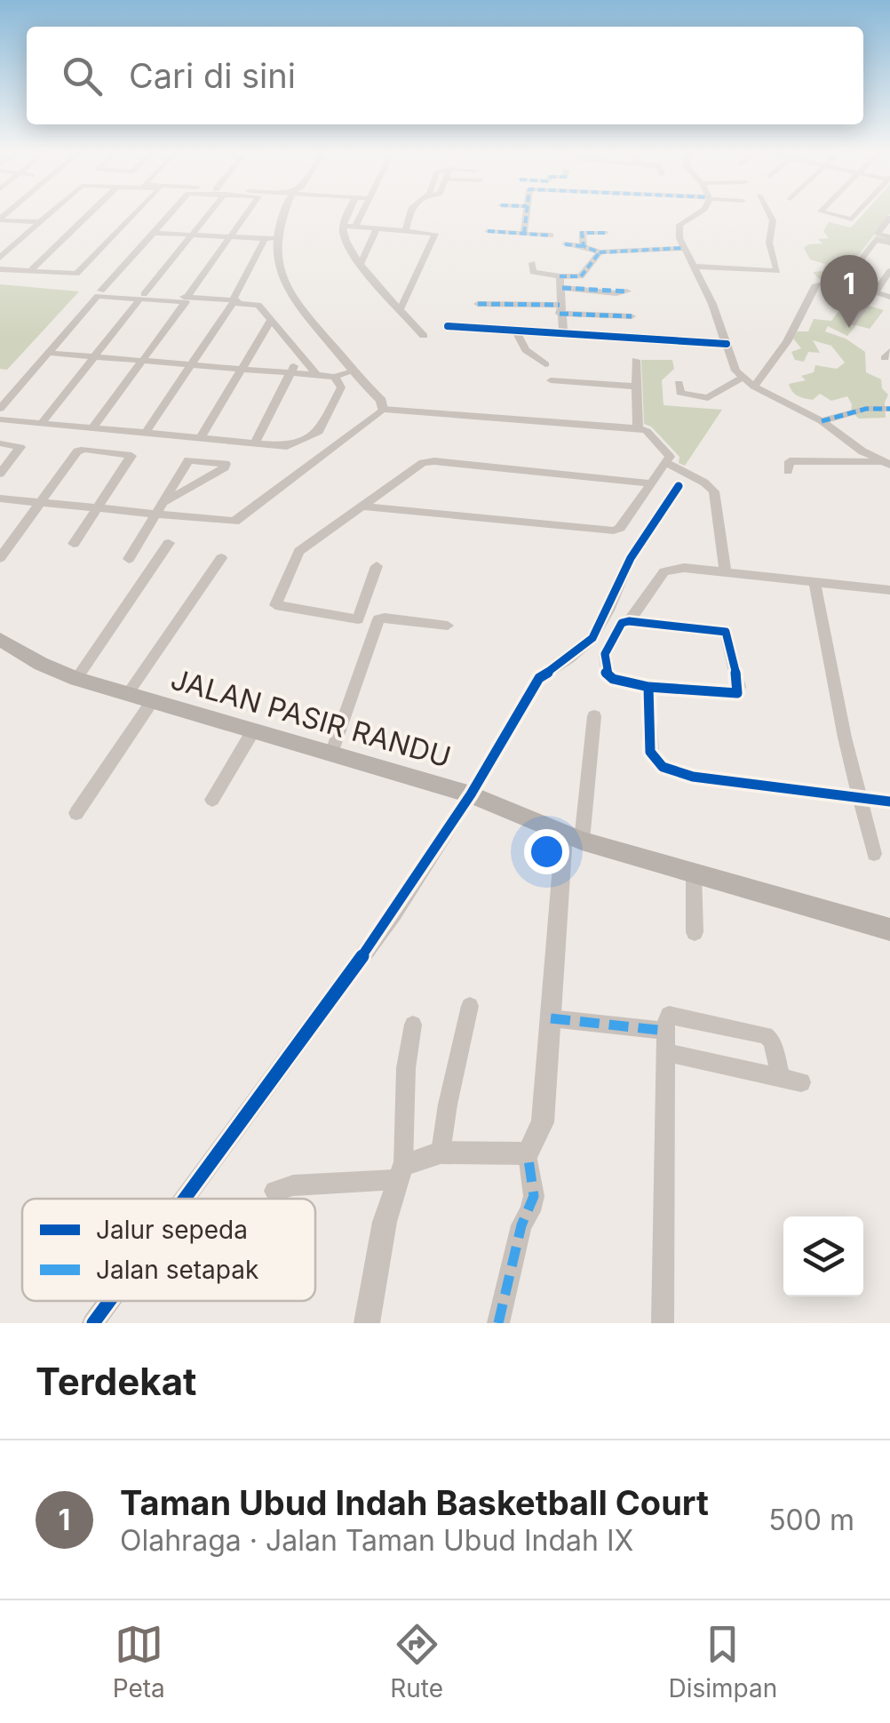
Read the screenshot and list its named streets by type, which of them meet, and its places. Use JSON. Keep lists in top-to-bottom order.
{
  "streets": {
    "main road": ["JALAN PASIR RANDU"]
  },
  "legend": ["Jalur sepeda", "Jalan setapak"],
  "page": {
    "search": "Cari di sini",
    "pins": "1",
    "heading": "Terdekat",
    "list": [
      {
        "mark": "1",
        "name": "Taman Ubud Indah Basketball Court",
        "note": "Olahraga · Jalan Taman Ubud Indah IX",
        "value": "500 m"
      }
    ],
    "nav": ["Peta", "Rute", "Disimpan"]
  }
}
